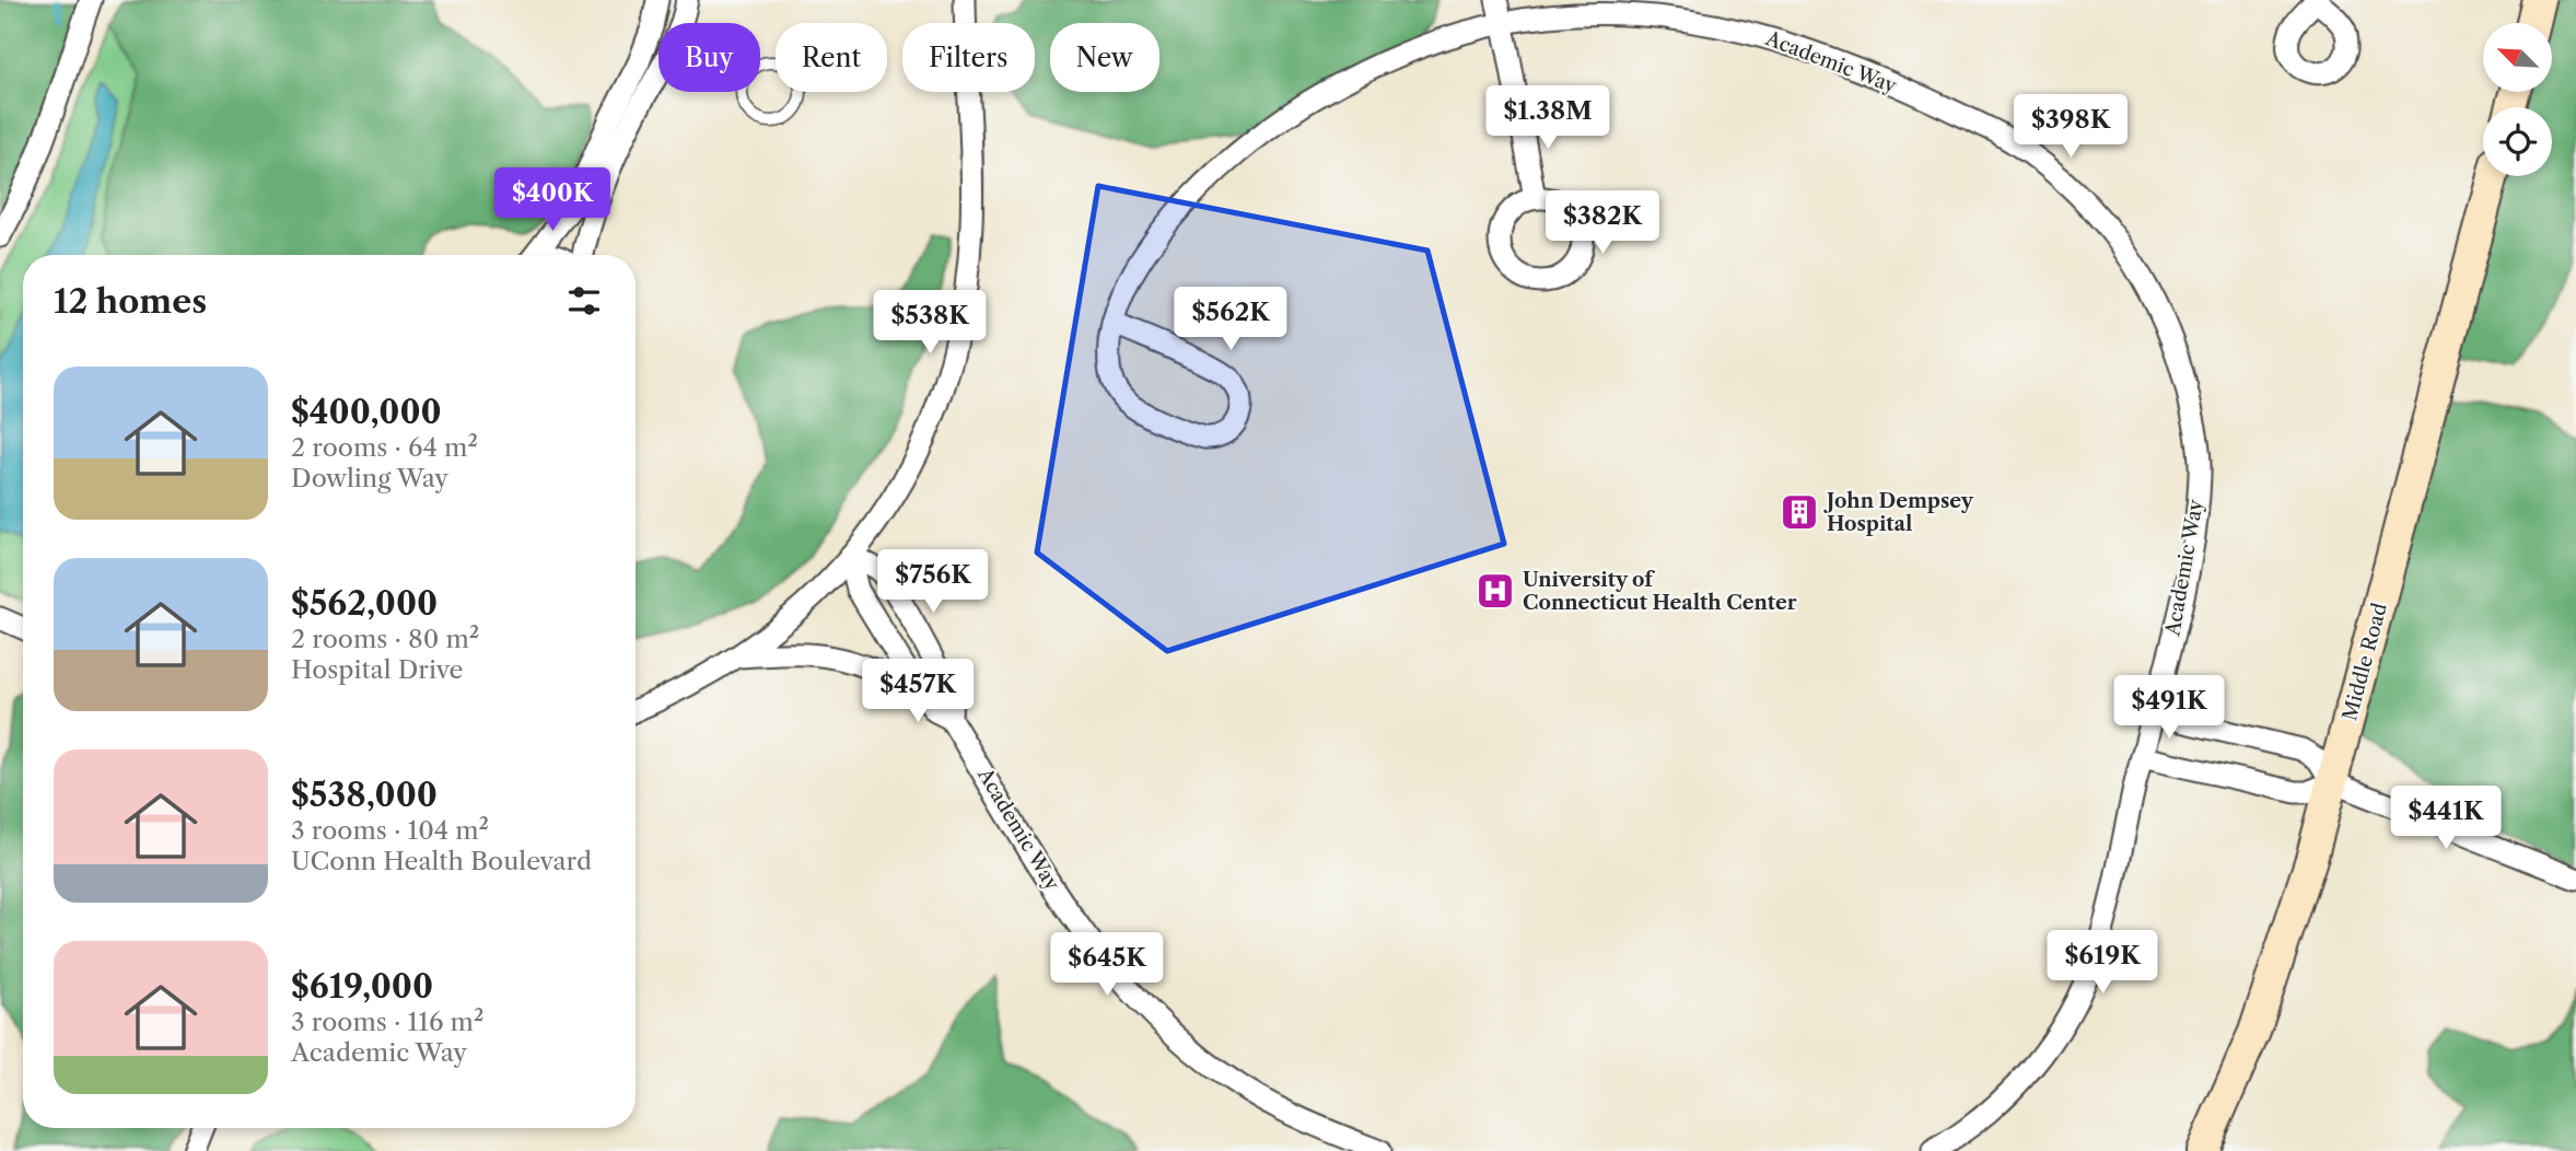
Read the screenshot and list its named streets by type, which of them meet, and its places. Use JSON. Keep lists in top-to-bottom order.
{
  "streets": {
    "street": ["Academic Way", "Middle Road"]
  },
  "places": {
    "building": ["John Dempsey Hospital"],
    "hospital": ["University of Connecticut Health Center"]
  },
  "north": "top left",
  "page": {
    "chip": [
      "Buy",
      "Rent",
      "Filters",
      "New"
    ],
    "price": [
      "$1.38M",
      "$398K",
      "$400K",
      "$382K",
      "$562K",
      "$538K",
      "$756K",
      "$457K",
      "$491K",
      "$441K",
      "$619K",
      "$645K"
    ],
    "heading": "12 homes",
    "list": [
      {
        "name": "$400,000",
        "note": "2 rooms · 64 m² · Dowling Way"
      },
      {
        "name": "$562,000",
        "note": "2 rooms · 80 m² · Hospital Drive"
      },
      {
        "name": "$538,000",
        "note": "3 rooms · 104 m² · UConn Health Boulevard"
      },
      {
        "name": "$619,000",
        "note": "3 rooms · 116 m² · Academic Way"
      }
    ]
  }
}
